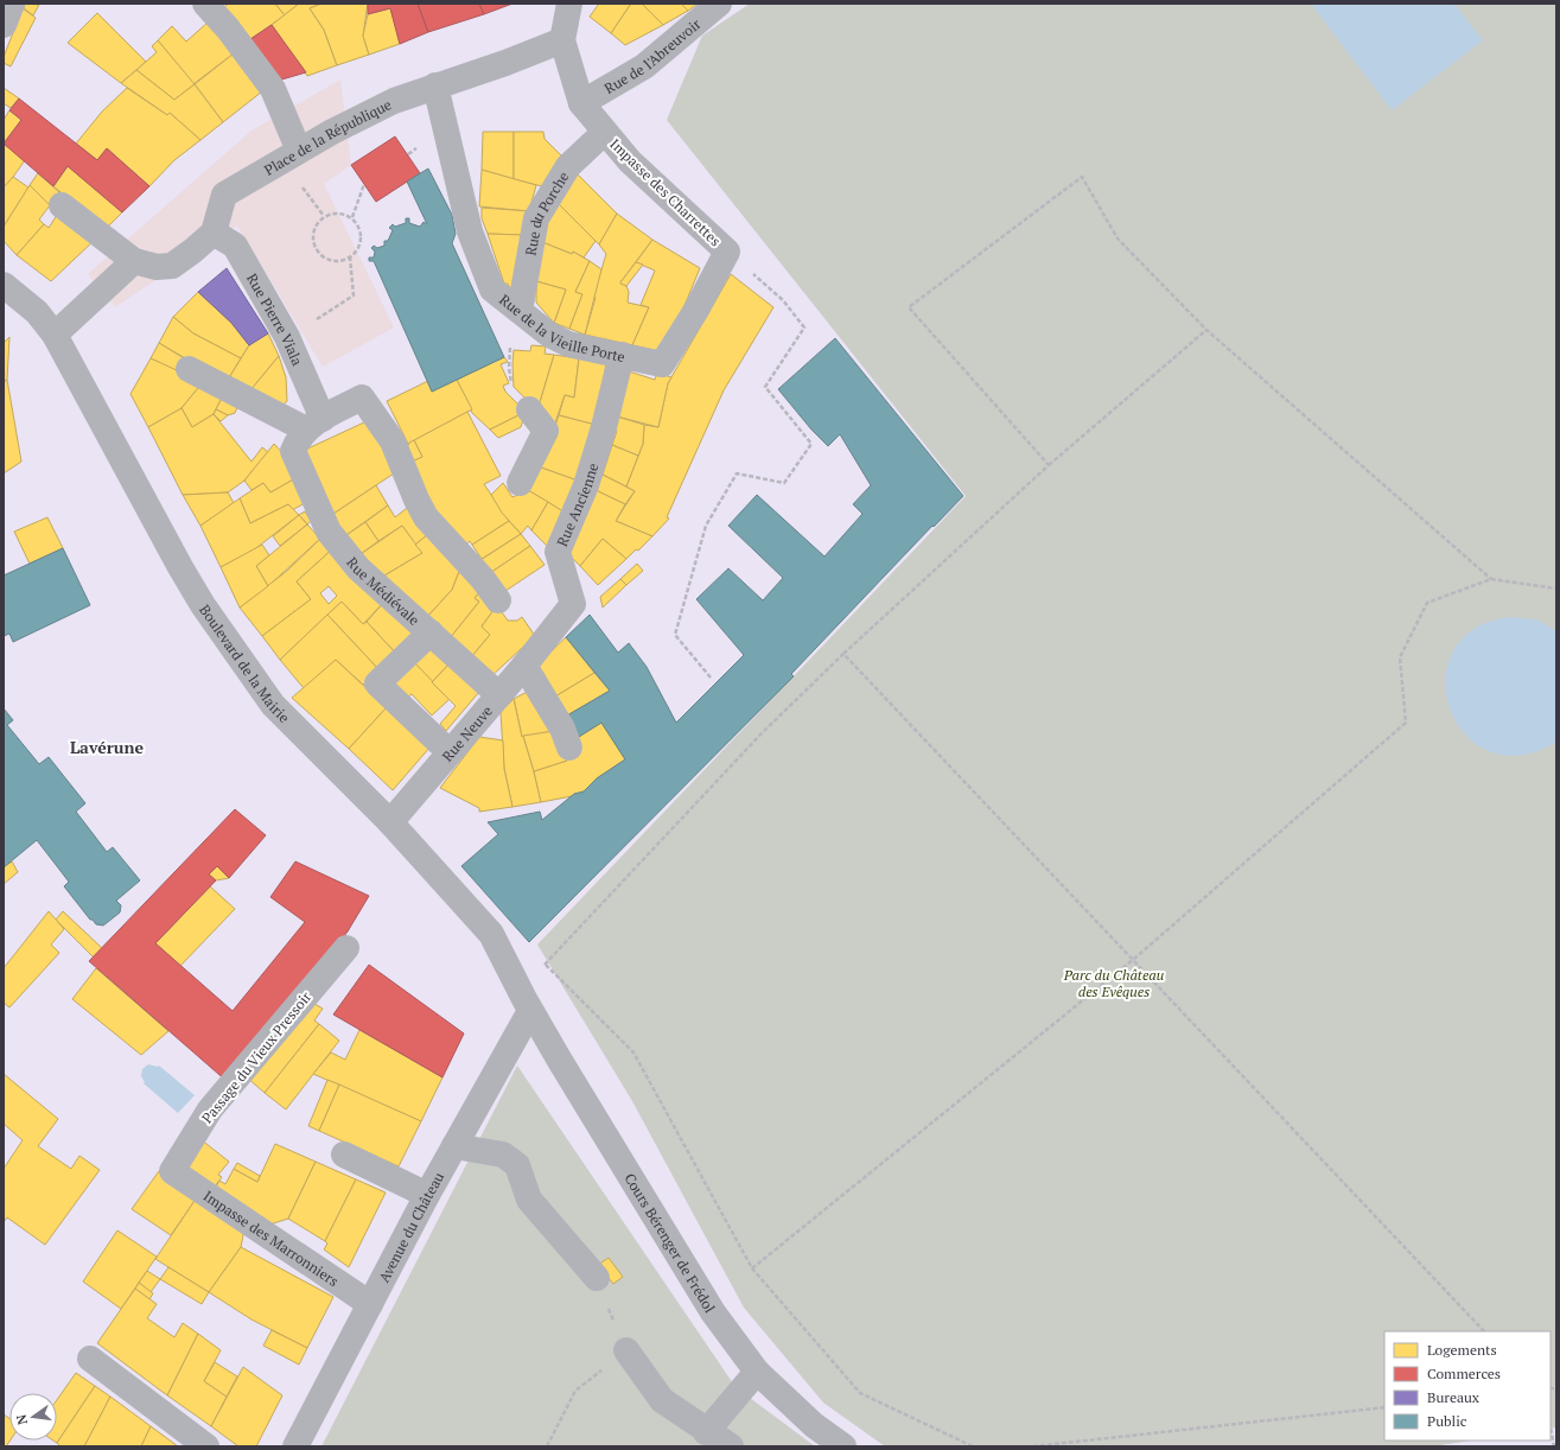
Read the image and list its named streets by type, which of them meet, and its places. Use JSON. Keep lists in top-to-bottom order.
{
  "streets": {
    "street": [
      "Rue de l'Abreuvoir",
      "Place de la République",
      "Impasse des Charrettes",
      "Rue du Porche",
      "Rue Pierre Viala",
      "Rue de la Vieille Porte",
      "Rue Ancienne",
      "Rue Médiévale",
      "Boulevard de la Mairie",
      "Rue Neuve",
      "Passage du Vieux Pressoir",
      "Avenue du Château",
      "Impasse des Marronniers",
      "Cours Bérenger de Frédol"
    ]
  },
  "crossings": [
    ["Place de la République", "Rue Pierre Viala"],
    ["Place de la République", "Rue de la Vieille Porte"],
    ["Impasse des Charrettes", "Rue du Porche"],
    ["Impasse des Charrettes", "Rue de la Vieille Porte"],
    ["Rue du Porche", "Rue de la Vieille Porte"],
    ["Rue Pierre Viala", "Rue Médiévale"],
    ["Rue de la Vieille Porte", "Rue Ancienne"],
    ["Rue Ancienne", "Rue Neuve"],
    ["Rue Médiévale", "Rue Neuve"],
    ["Boulevard de la Mairie", "Rue Neuve"],
    ["Boulevard de la Mairie", "Avenue du Château"],
    ["Boulevard de la Mairie", "Cours Bérenger de Frédol"],
    ["Passage du Vieux Pressoir", "Impasse des Marronniers"],
    ["Avenue du Château", "Impasse des Marronniers"],
    ["Avenue du Château", "Cours Bérenger de Frédol"]
  ],
  "districts": ["Lavérune"],
  "parks": ["Parc du Château des Evêques"],
  "legend": [
    "Logements",
    "Commerces",
    "Bureaux",
    "Public"
  ],
  "north": "left"
}
